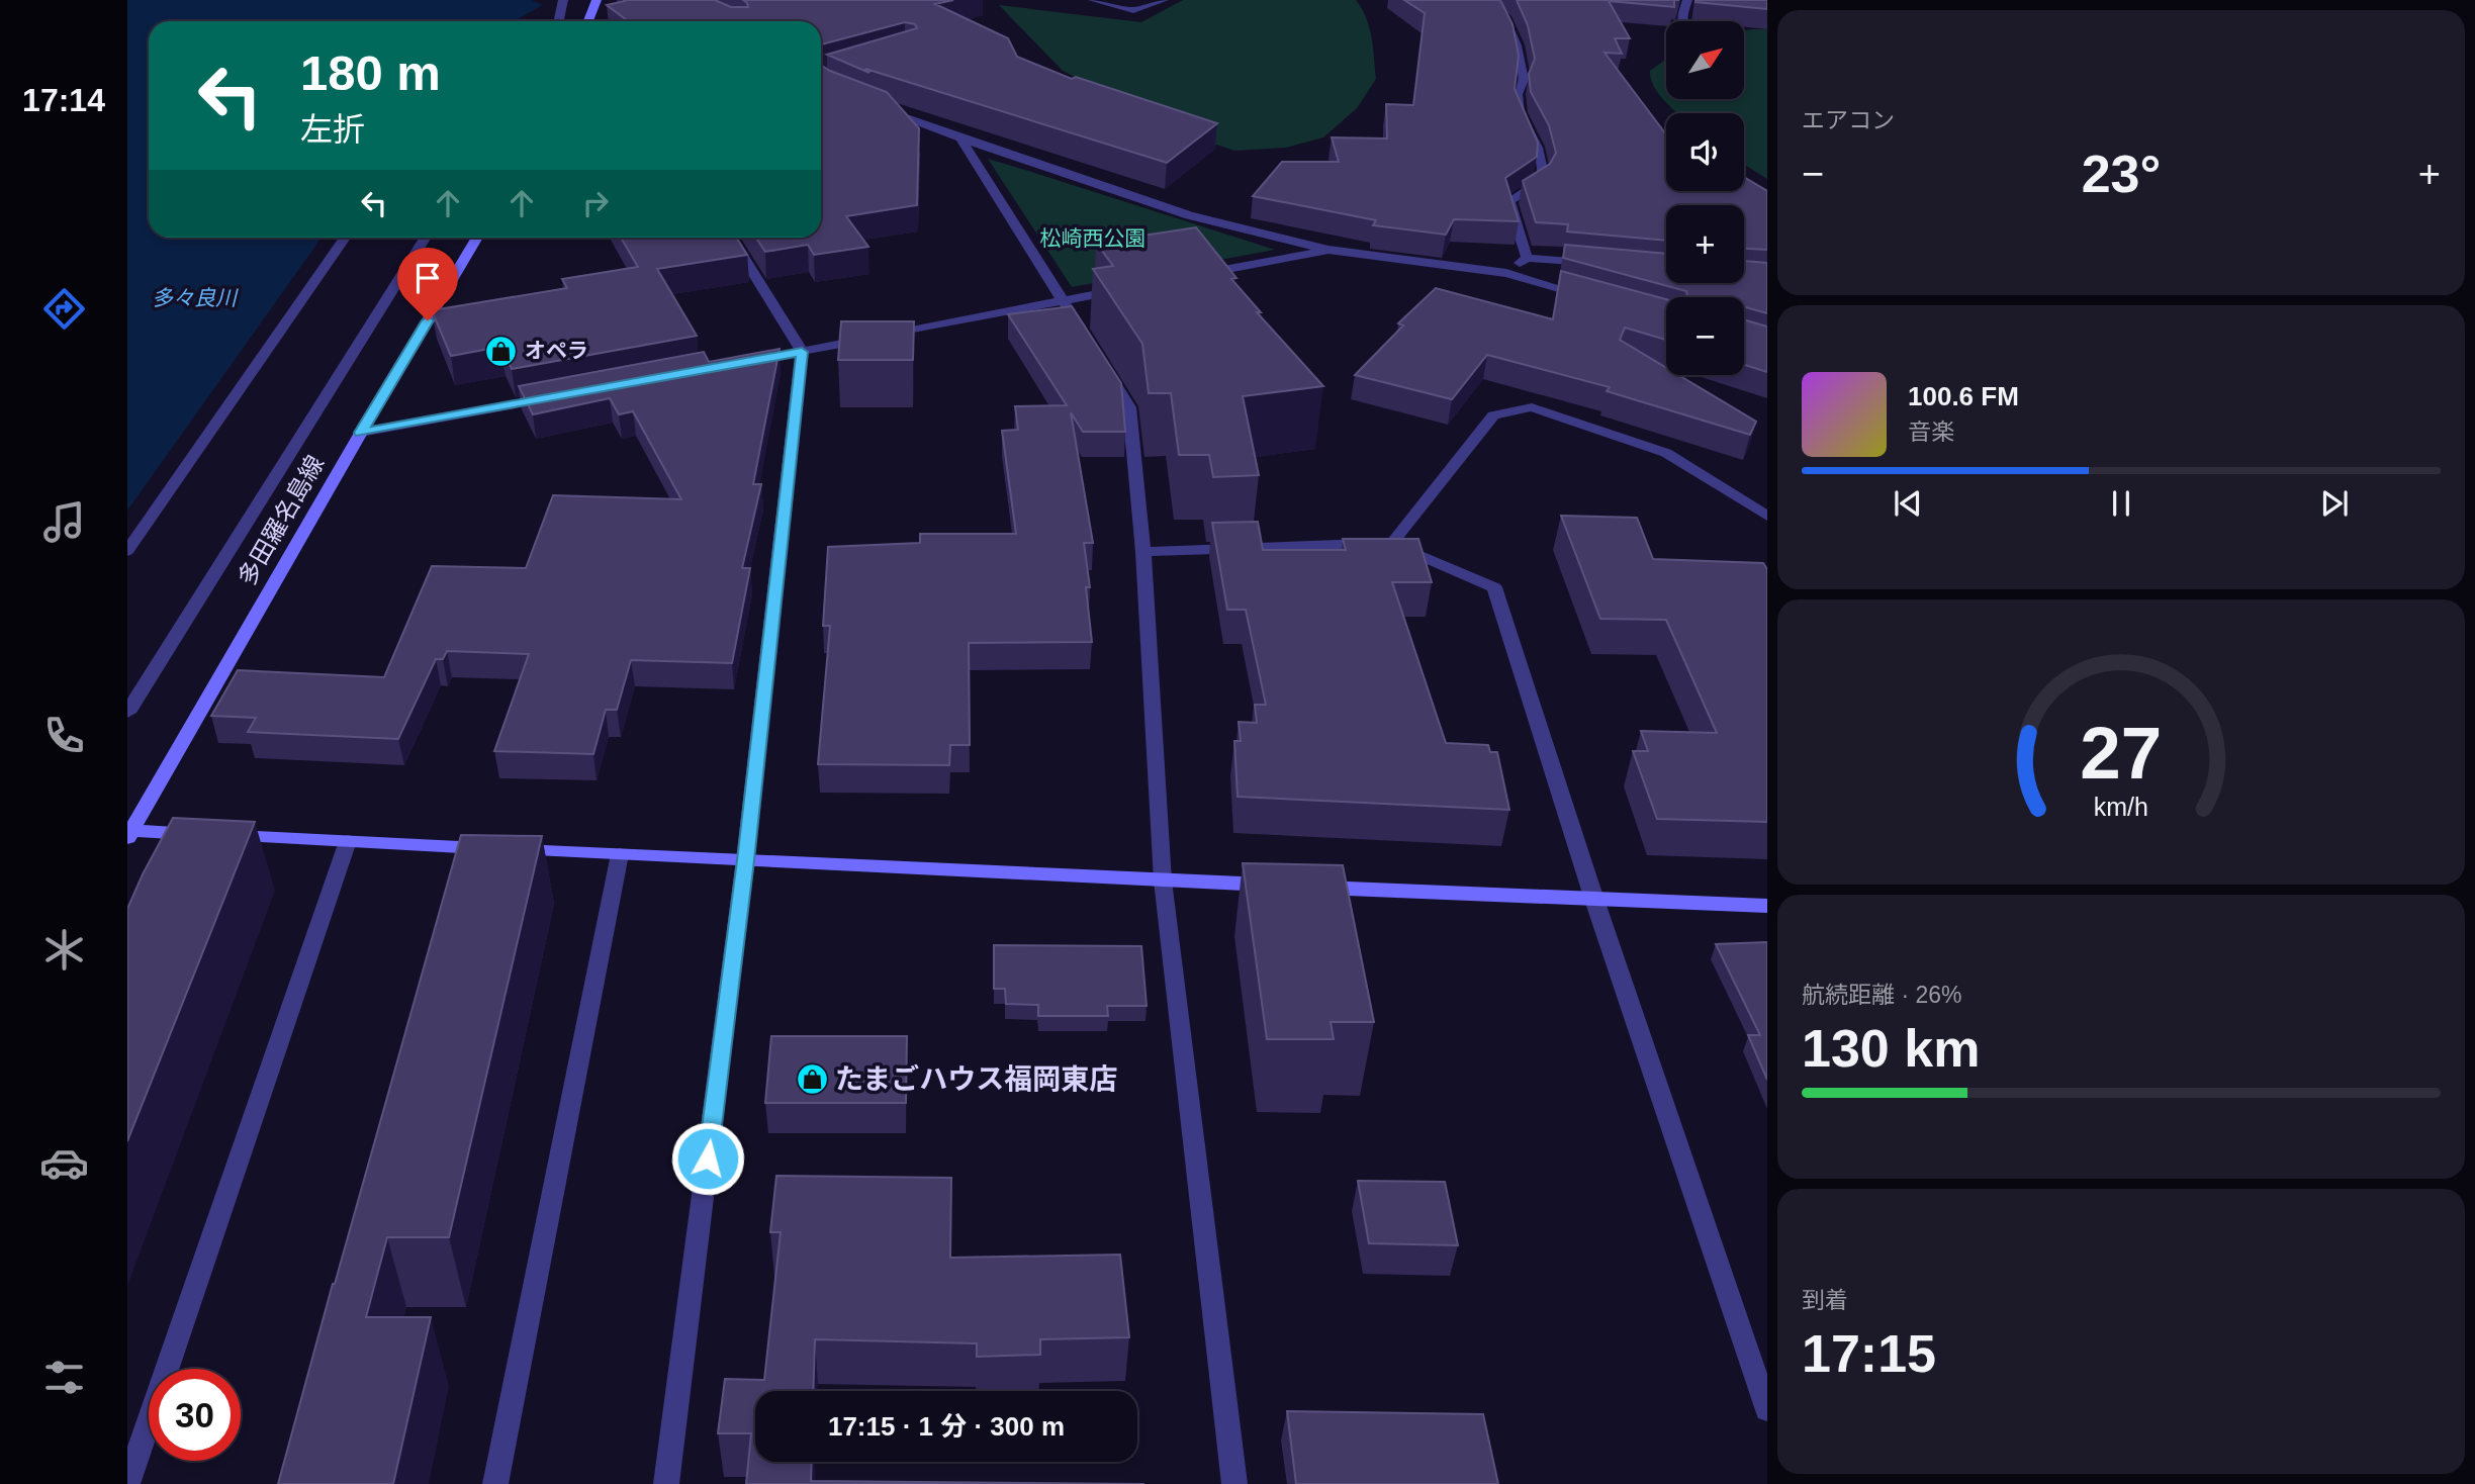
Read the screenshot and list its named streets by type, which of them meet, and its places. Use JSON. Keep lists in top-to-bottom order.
{
  "streets": {
    "street": ["多田羅名島線"]
  },
  "water": ["多々良川"],
  "parks": ["松崎西公園"],
  "places": {
    "shop": ["オペラ", "たまごハウス福岡東店"]
  },
  "north": "top right",
  "page": {
    "tabs": "17:14",
    "tile": [
      "エアコン",
      ["航続距離 · 26%", "130 km"],
      ["到着", "17:15"]
    ],
    "map_buttons": ["+", "−"],
    "turn": ["180 m", "左折"],
    "heat": ["−", "23°", "+"],
    "song": ["100.6 FM", "音楽"],
    "limit": "30",
    "trip": "17:15 · 1 分 · 300 m",
    "gauge": ["27", "km/h"]
  }
}
